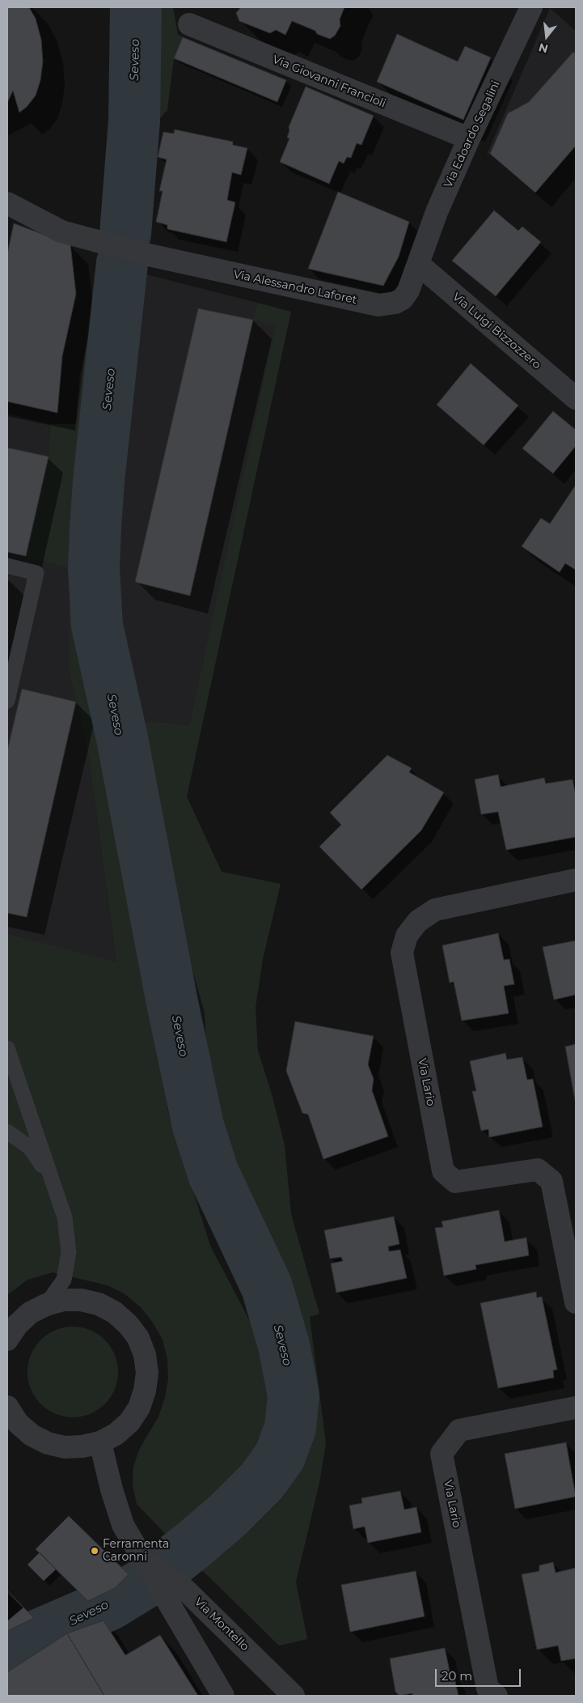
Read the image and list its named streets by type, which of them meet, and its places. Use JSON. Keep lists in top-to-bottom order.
{
  "streets": {
    "street": [
      "Via Giovanni Francioli",
      "Via Edoardo Segalini",
      "Via Alessandro Laforet",
      "Via Luigi Bizzozzero",
      "Via Lario",
      "Via Montello"
    ]
  },
  "crossings": [
    ["Via Giovanni Francioli", "Via Edoardo Segalini"],
    ["Via Edoardo Segalini", "Via Alessandro Laforet"],
    ["Via Edoardo Segalini", "Via Luigi Bizzozzero"],
    ["Via Alessandro Laforet", "Via Luigi Bizzozzero"]
  ],
  "water": ["Seveso"],
  "places": ["Ferramenta Caronni"],
  "scale_bar": "20 m",
  "north": "bottom"
}
